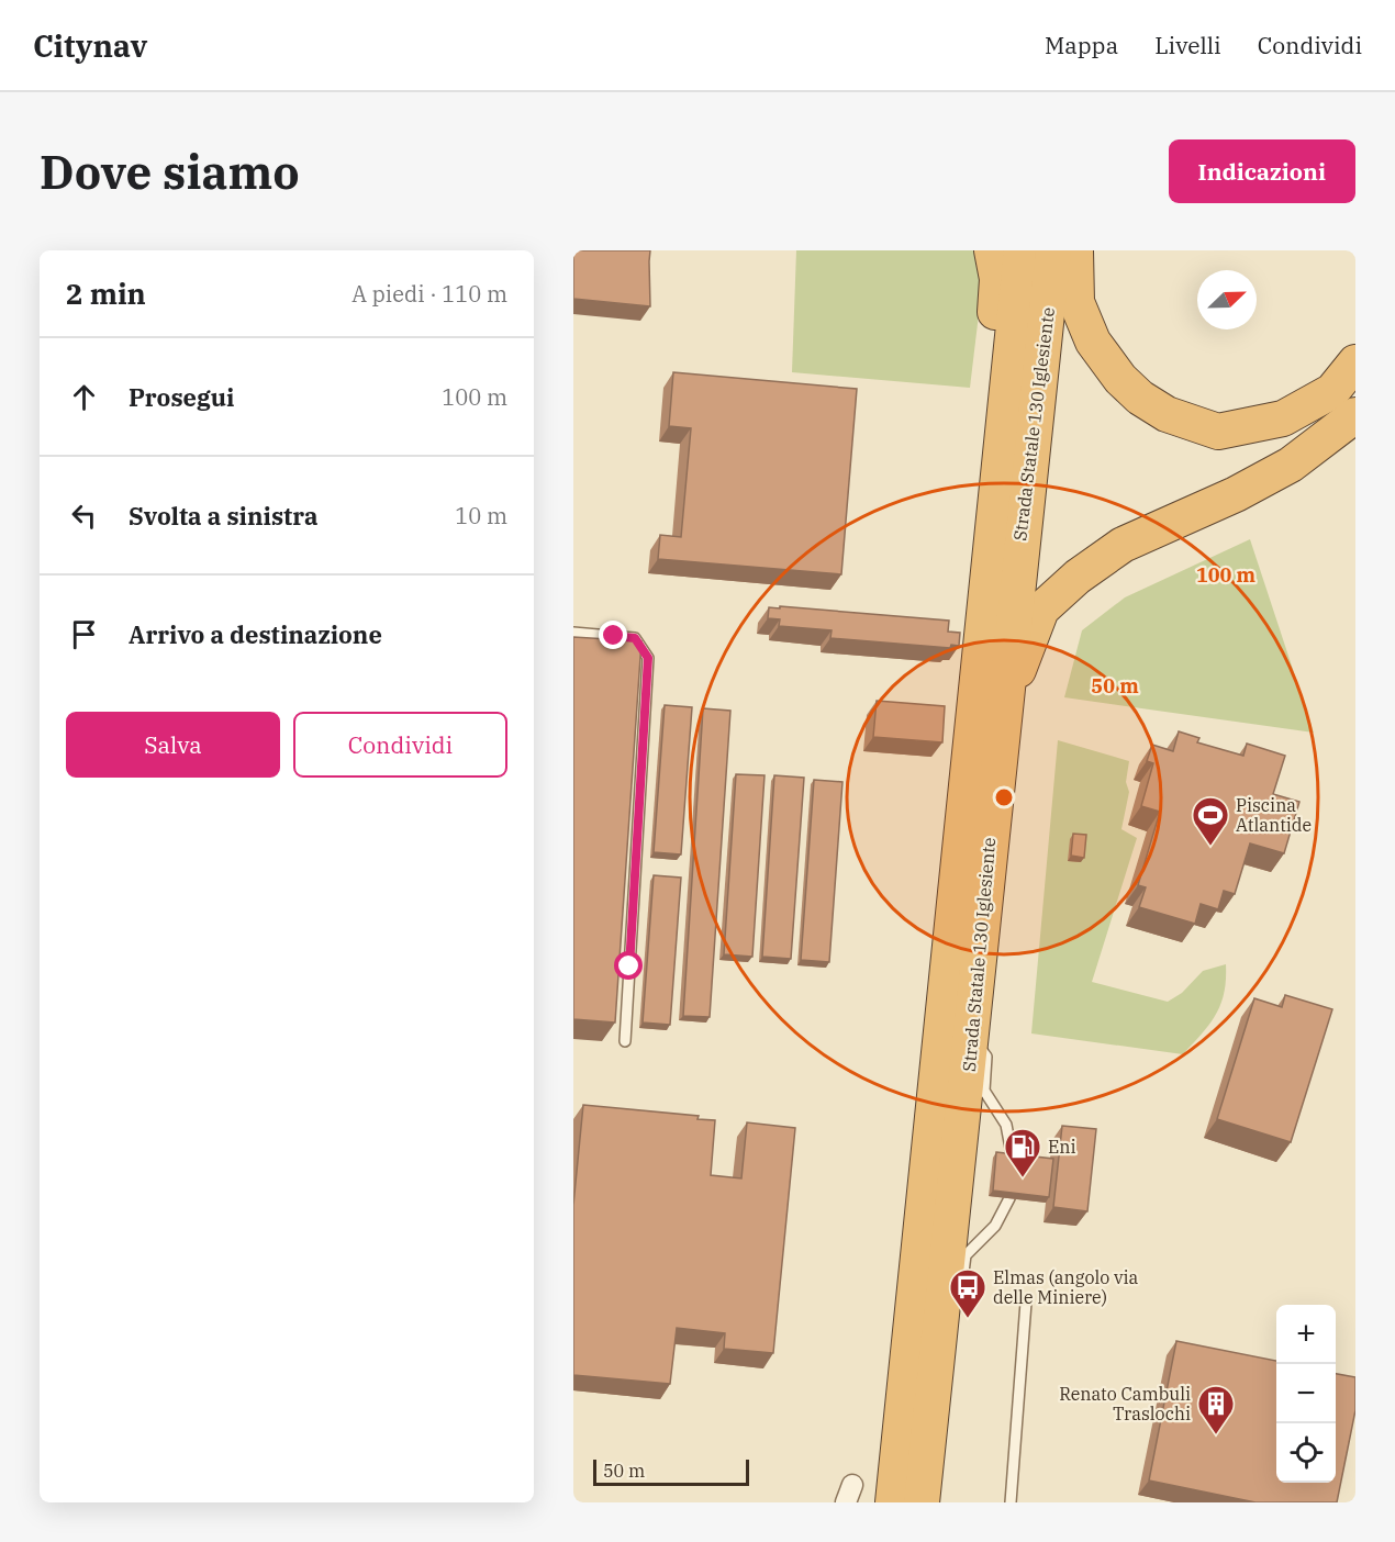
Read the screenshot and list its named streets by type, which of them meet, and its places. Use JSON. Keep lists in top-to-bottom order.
{
  "streets": {
    "highway": ["Strada Statale 130 Iglesiente"]
  },
  "places": {
    "sports": ["Piscina Atlantide"],
    "fuel station": ["Eni"],
    "bus stop": ["Elmas (angolo via delle Miniere)"],
    "building": ["Renato Cambuli Traslochi"]
  },
  "scale_bar": "50 m",
  "north": "top right",
  "page": {
    "header": "Citynav",
    "nav": ["Mappa", "Livelli", "Condividi"],
    "buttons": [
      "Indicazioni",
      ["Salva", "Condividi"]
    ],
    "title": "Dove siamo",
    "heading": ["2 min", "A piedi · 110 m"],
    "list": [
      ["Prosegui", "100 m"],
      ["Svolta a sinistra", "10 m"],
      "Arrivo a destinazione"
    ],
    "map_buttons": ["+", "−"],
    "scale": "50 m"
  },
  "rings": ["100 m", "50 m"]
}
